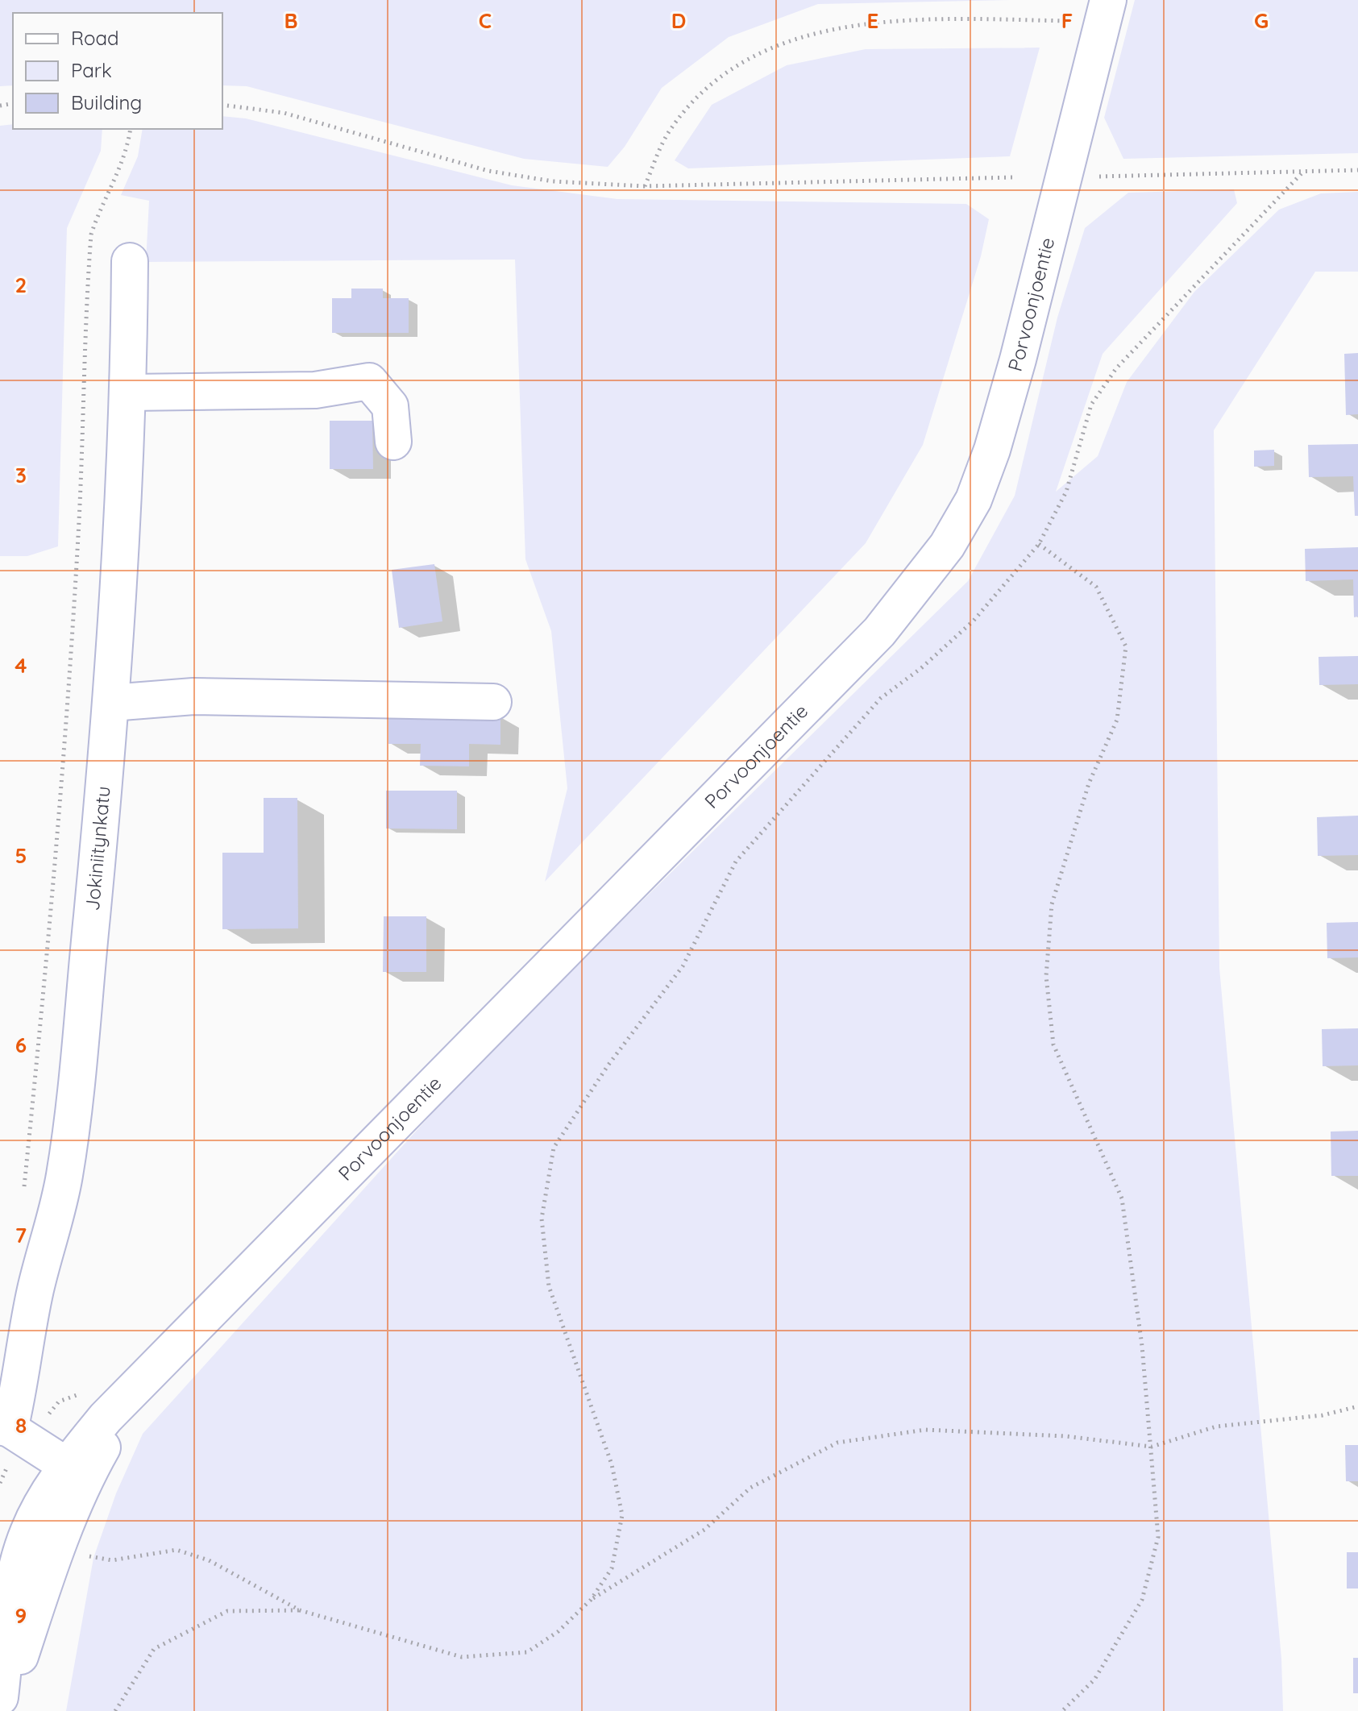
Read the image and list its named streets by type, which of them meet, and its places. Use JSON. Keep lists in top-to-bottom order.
{
  "streets": {
    "street": ["Porvoonjoentie", "Jokiniitynkatu"]
  },
  "legend": ["Road", "Park", "Building"],
  "grid": {
    "columns": [
      "B",
      "C",
      "D",
      "E",
      "F",
      "G"
    ],
    "rows": [
      "2",
      "3",
      "4",
      "5",
      "6",
      "7",
      "8",
      "9"
    ]
  }
}
